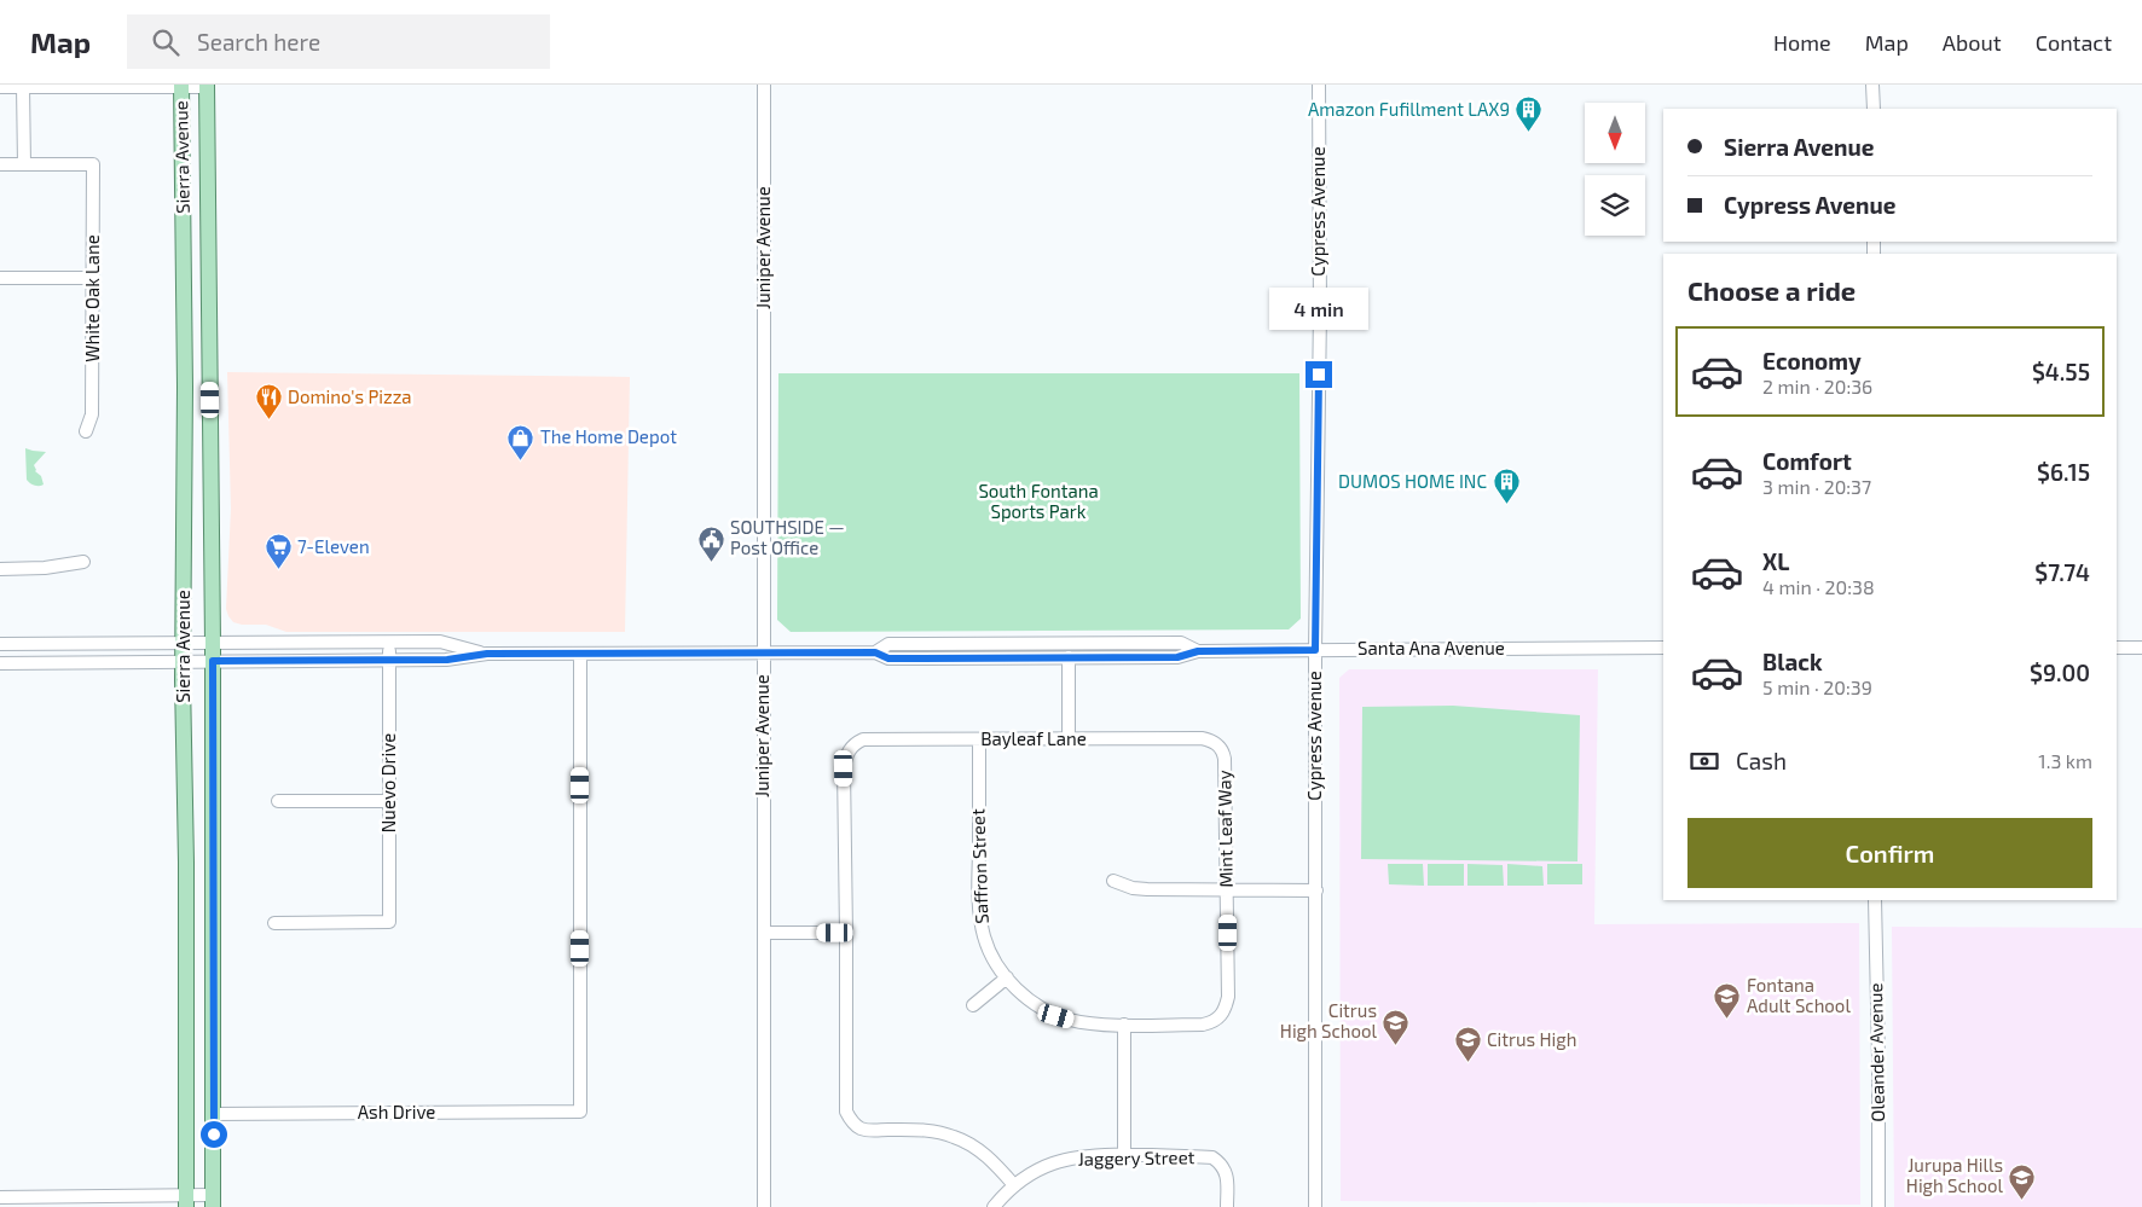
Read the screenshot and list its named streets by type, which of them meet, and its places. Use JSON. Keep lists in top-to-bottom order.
{
  "streets": {
    "main road": ["Sierra Avenue"],
    "street": [
      "Cypress Avenue",
      "Juniper Avenue",
      "White Oak Lane",
      "Santa Ana Avenue",
      "Bayleaf Lane",
      "Nuevo Drive",
      "Mint Leaf Way",
      "Saffron Street",
      "Oleander Avenue",
      "Ash Drive",
      "Jaggery Street"
    ]
  },
  "crossings": [
    ["Sierra Avenue", "Santa Ana Avenue"],
    ["Sierra Avenue", "Ash Drive"],
    ["Cypress Avenue", "Santa Ana Avenue"],
    ["Juniper Avenue", "Santa Ana Avenue"],
    ["Santa Ana Avenue", "Nuevo Drive"],
    ["Santa Ana Avenue", "Ash Drive"],
    ["Bayleaf Lane", "Mint Leaf Way"],
    ["Bayleaf Lane", "Saffron Street"],
    ["Mint Leaf Way", "Saffron Street"]
  ],
  "parks": ["South Fontana Sports Park"],
  "places": {
    "building": ["Amazon Fufillment LAX9", "DUMOS HOME INC"],
    "restaurant": ["Domino's Pizza"],
    "shop": ["The Home Depot"],
    "public building": ["SOUTHSIDE — Post Office"],
    "supermarket": ["7-Eleven"],
    "school or university": [
      "Fontana Adult School",
      "Citrus High School",
      "Citrus High",
      "Jurupa Hills High School"
    ]
  },
  "north": "bottom",
  "page": {
    "header": "Map",
    "search": "Search here",
    "nav": [
      "Home",
      "Map",
      "About",
      "Contact"
    ],
    "banner": ["Sierra Avenue", "Cypress Avenue"],
    "heading": "Choose a ride",
    "bubble": "4 min",
    "list": [
      {
        "name": "Economy",
        "note": "2 min · 20:36",
        "value": "$4.55"
      },
      {
        "name": "Comfort",
        "note": "3 min · 20:37",
        "value": "$6.15"
      },
      {
        "name": "XL",
        "note": "4 min · 20:38",
        "value": "$7.74"
      },
      {
        "name": "Black",
        "note": "5 min · 20:39",
        "value": "$9.00"
      }
    ],
    "pay": ["Cash", "1.3 km"],
    "buttons": "Confirm"
  }
}
